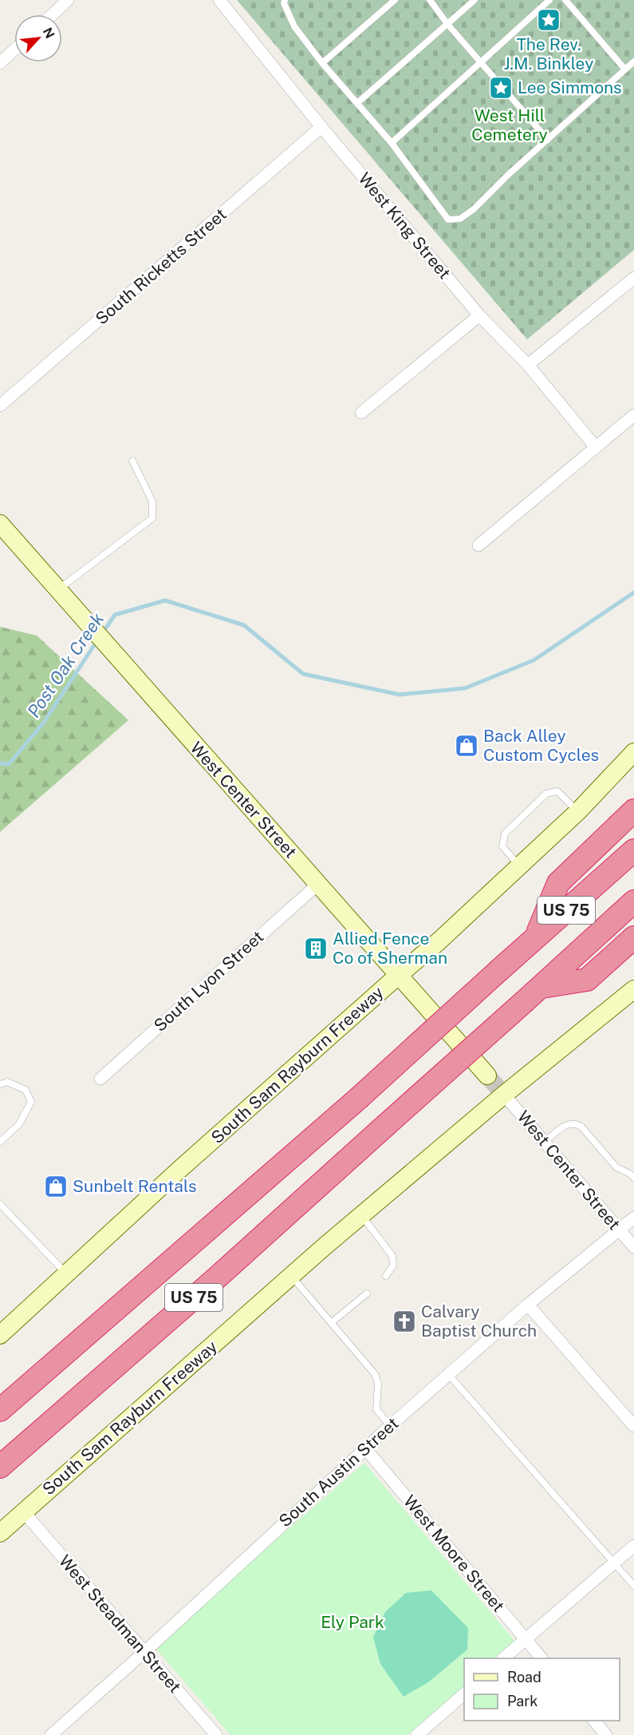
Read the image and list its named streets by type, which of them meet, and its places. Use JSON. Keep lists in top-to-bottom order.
{
  "streets": {
    "highway": ["US 75"],
    "main road": ["West Center Street", "South Sam Rayburn Freeway"],
    "street": [
      "West King Street",
      "South Ricketts Street",
      "South Lyon Street",
      "South Austin Street",
      "West Moore Street",
      "West Steadman Street"
    ]
  },
  "crossings": [
    ["West King Street", "South Ricketts Street"],
    ["West Center Street", "South Lyon Street"],
    ["West Center Street", "South Sam Rayburn Freeway"],
    ["West Center Street", "South Austin Street"],
    ["South Sam Rayburn Freeway", "West Steadman Street"],
    ["South Austin Street", "West Moore Street"],
    ["South Austin Street", "West Steadman Street"]
  ],
  "water": ["Post Oak Creek"],
  "parks": ["West Hill Cemetery", "Ely Park"],
  "places": {
    "place": ["The Rev. J.M. Binkley", "Lee Simmons"],
    "shop": ["Back Alley Custom Cycles", "Sunbelt Rentals"],
    "building": ["Allied Fence Co of Sherman"],
    "church": ["Calvary Baptist Church"]
  },
  "legend": ["Road", "Park"],
  "north": "top right"
}
